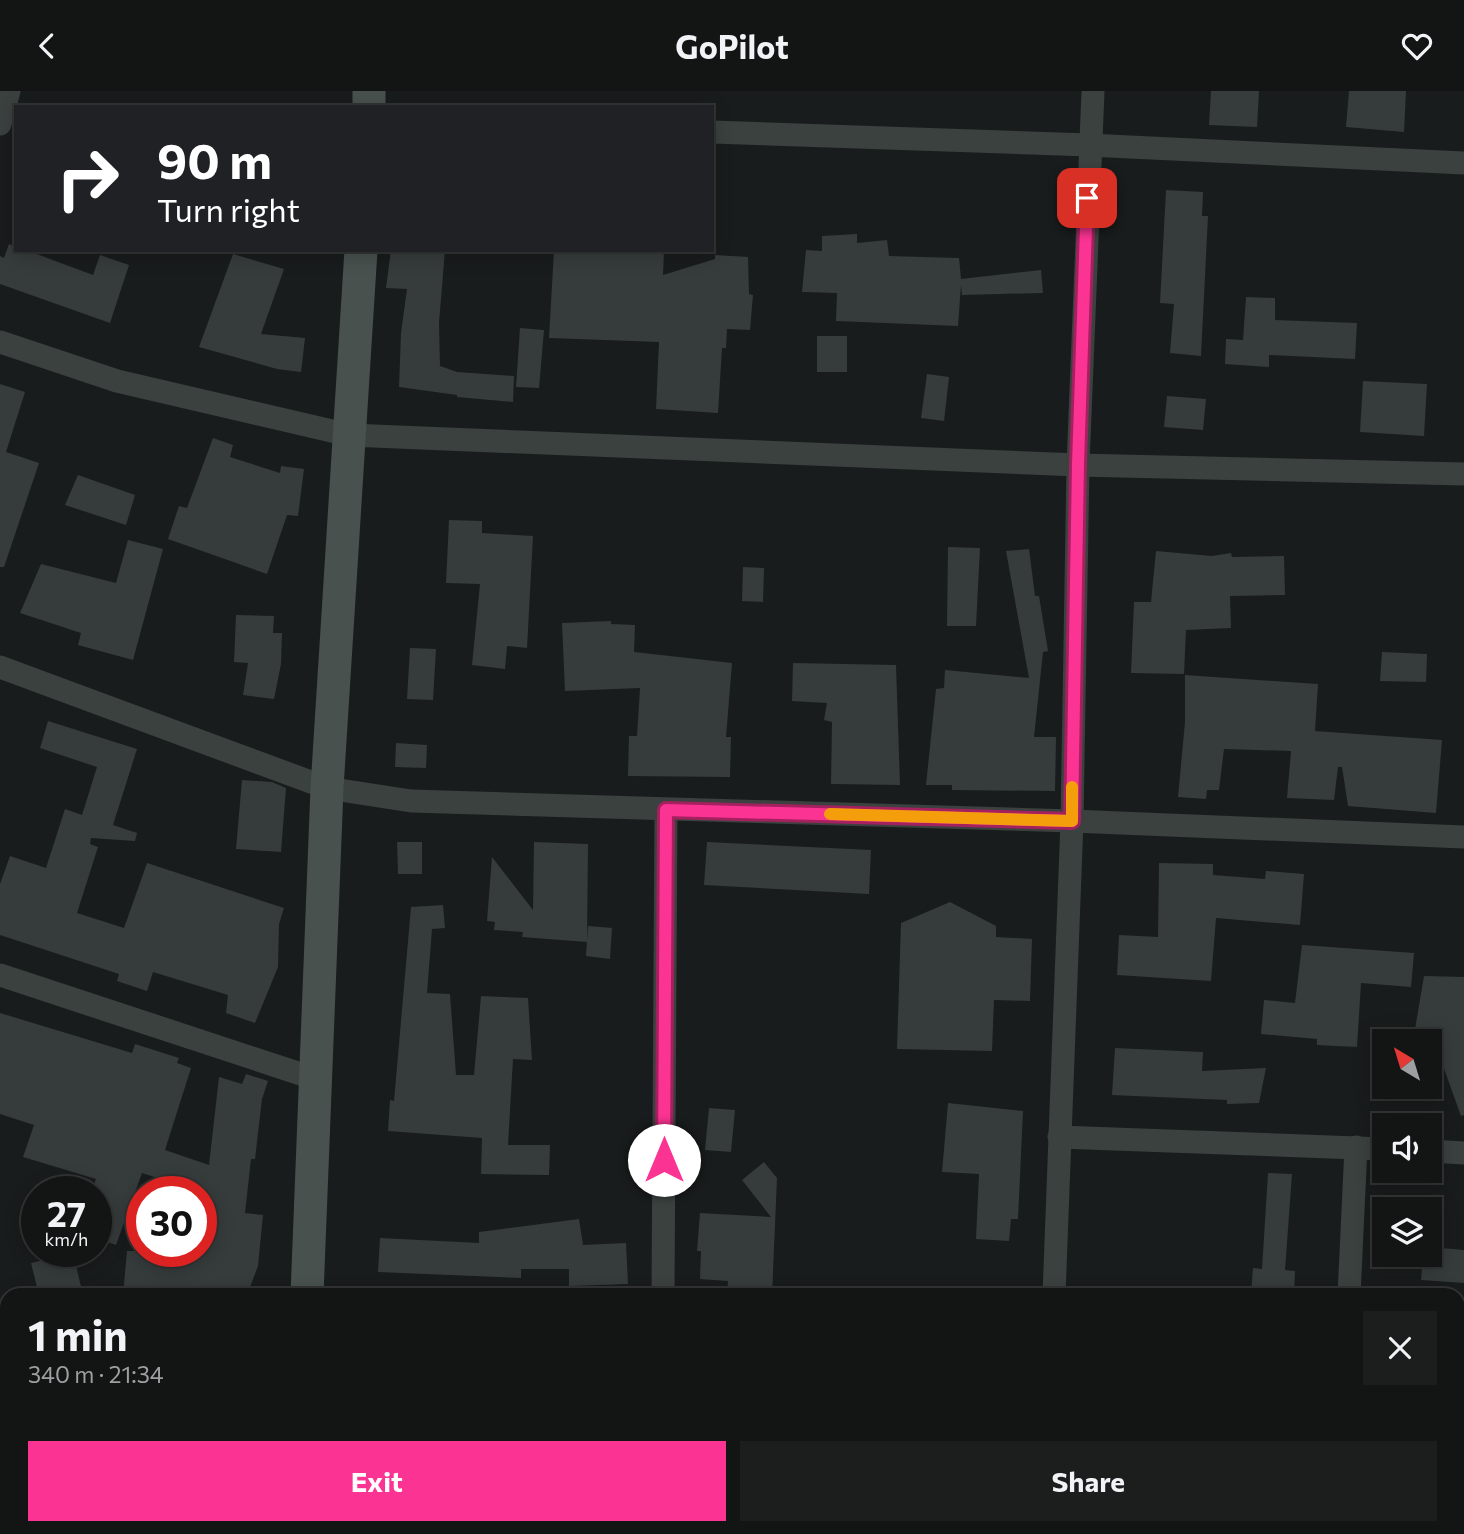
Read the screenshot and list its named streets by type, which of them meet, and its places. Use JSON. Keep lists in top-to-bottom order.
{
  "north": "top left",
  "page": {
    "header": "GoPilot",
    "turn": ["90 m", "Turn right"],
    "speed": "27 km/h",
    "limit": "30",
    "heading": ["1 min", "340 m · 21:34"],
    "buttons": ["Exit", "Share"]
  }
}
